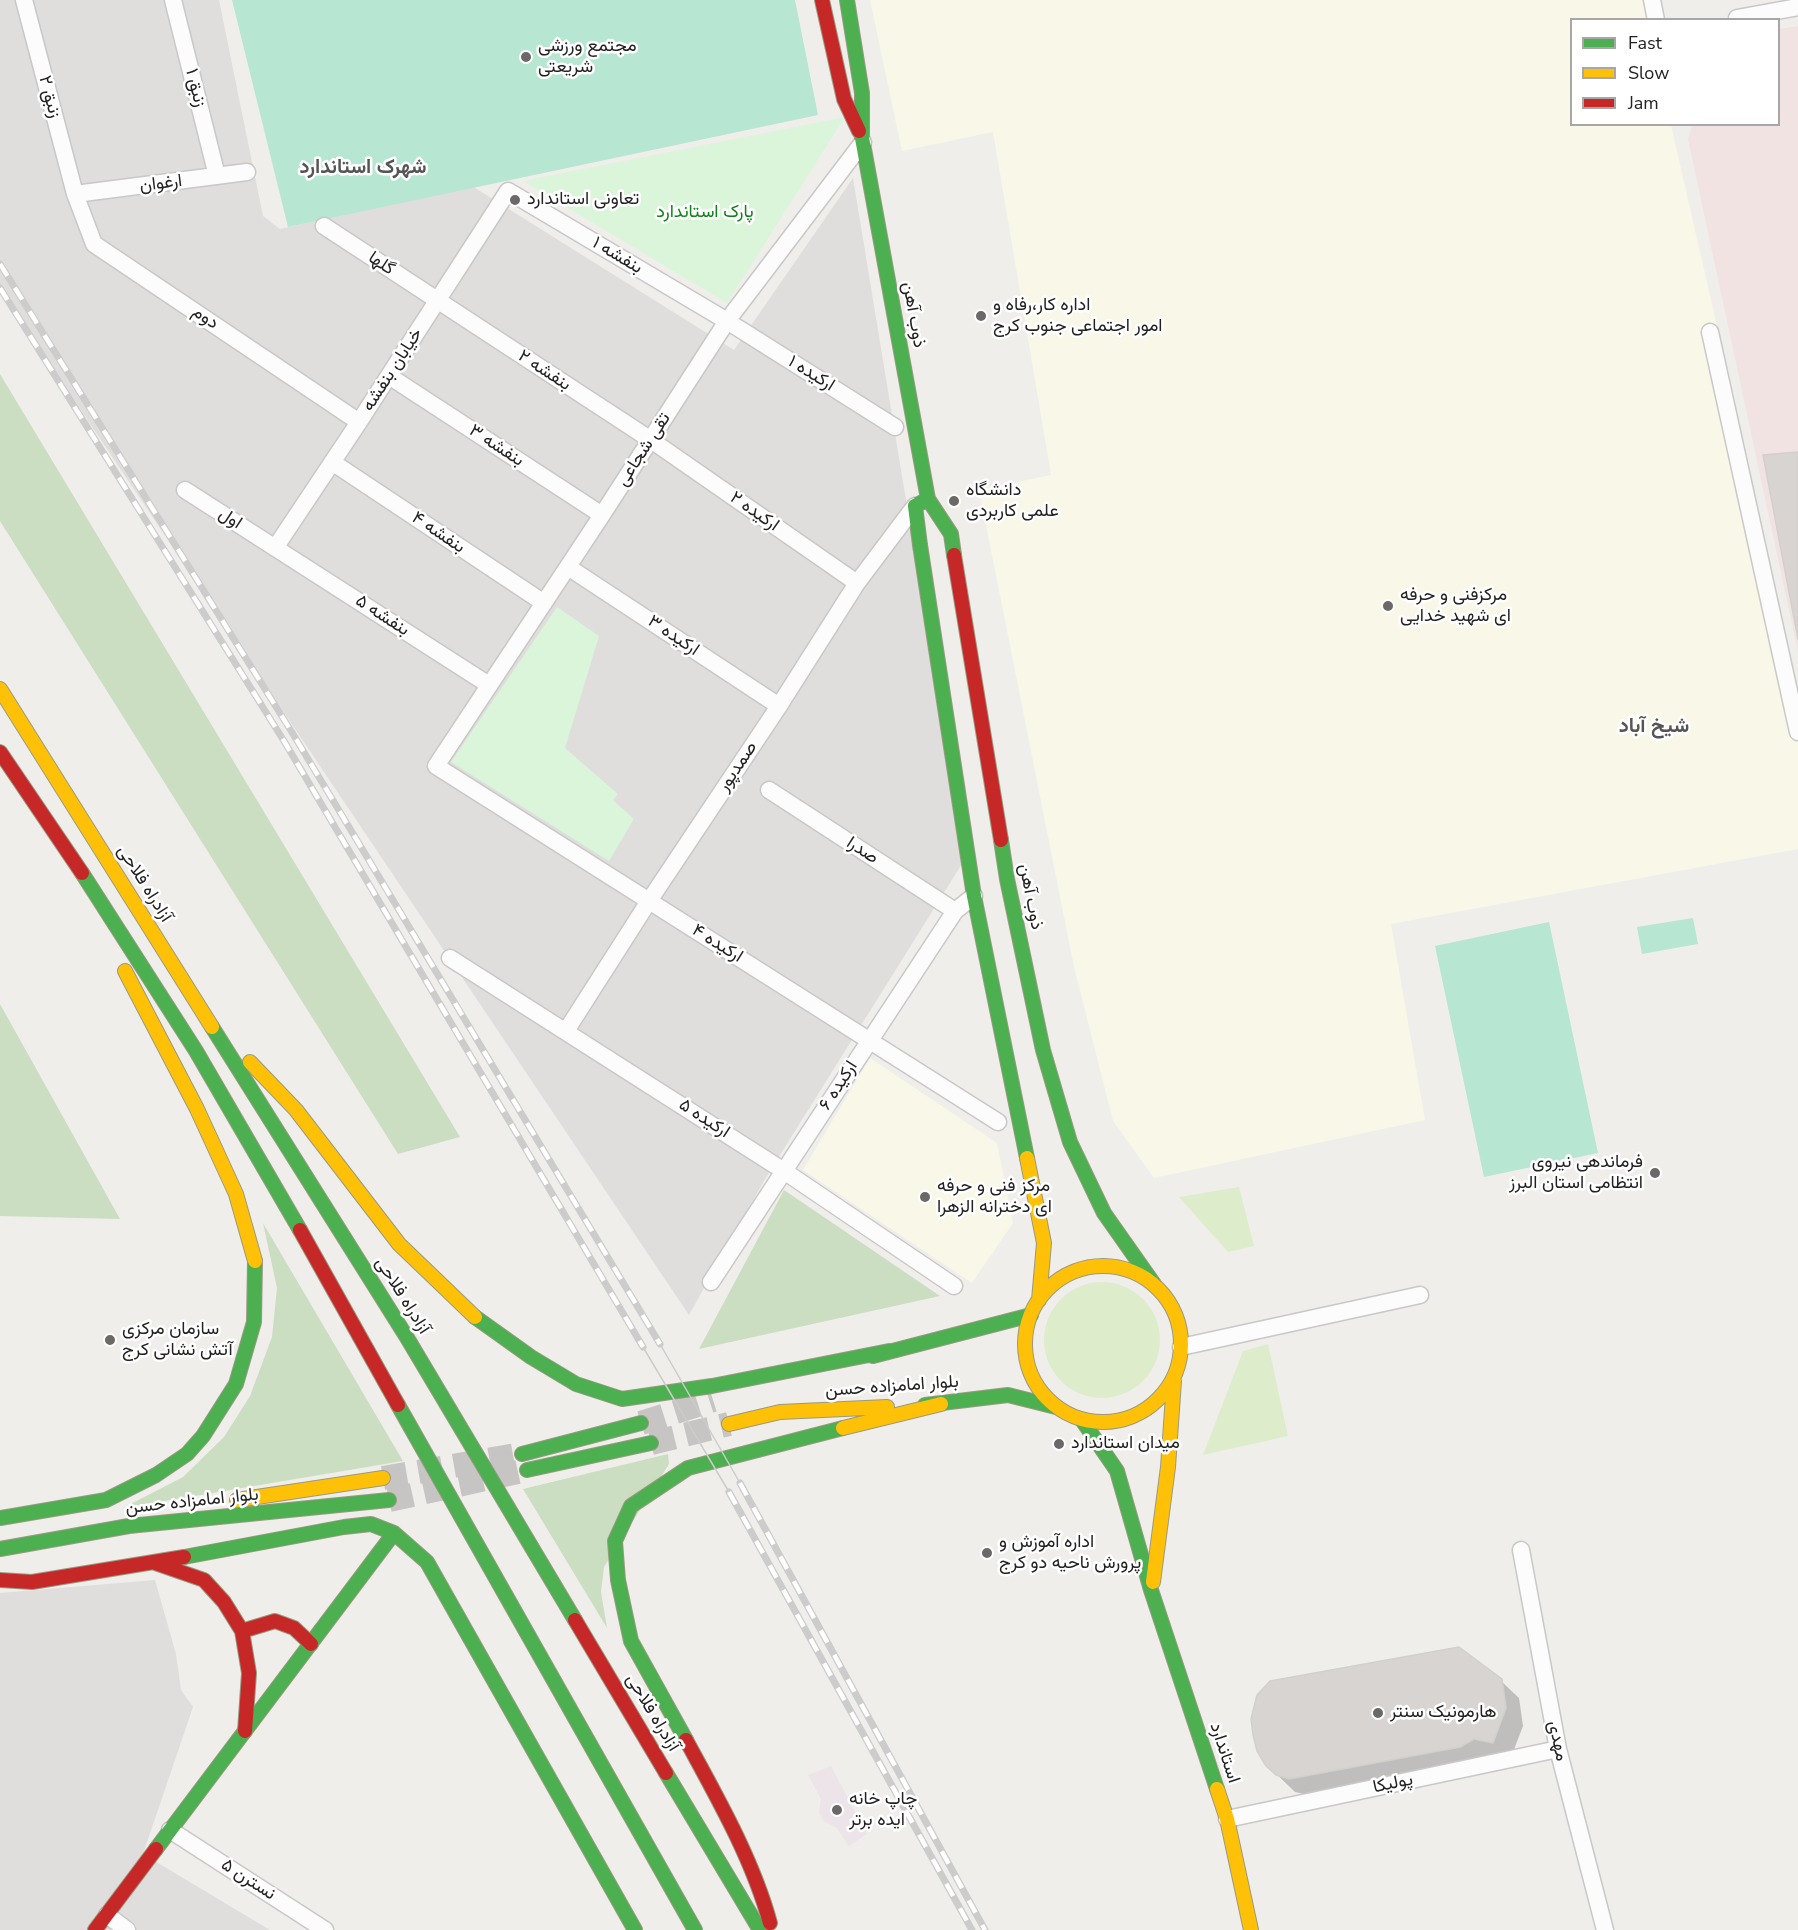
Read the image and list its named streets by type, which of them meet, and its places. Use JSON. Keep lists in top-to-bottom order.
{
  "streets": {
    "main road": [
      "ذوب آهن",
      "آزادراه فلاحی",
      "بلوار امامزاده حسن",
      "استاندارد"
    ],
    "street": [
      "زنبق ۱",
      "زنبق ۲",
      "ارغوان",
      "بنفشه ۱",
      "گلها",
      "دوم",
      "خیابان بنفشه",
      "بنفشه ۲",
      "ارکیده ۱",
      "بنفشه ۳",
      "تقی شجاعی",
      "ارکیده ۲",
      "اول",
      "بنفشه ۴",
      "بنفشه ۵",
      "ارکیده ۳",
      "صمدپور",
      "صدرا",
      "ارکیده ۴",
      "ارکیده ۶",
      "ارکیده ۵",
      "مهدی",
      "پولیکا",
      "نسترن ۵"
    ]
  },
  "crossings": [
    ["زنبق ۱", "ارغوان"],
    ["زنبق ۲", "ارغوان"],
    ["زنبق ۲", "دوم"],
    ["ارغوان", "دوم"],
    ["بنفشه ۱", "خیابان بنفشه"],
    ["بنفشه ۱", "ارکیده ۱"],
    ["بنفشه ۱", "تقی شجاعی"],
    ["گلها", "خیابان بنفشه"],
    ["گلها", "بنفشه ۲"],
    ["ذوب آهن", "تقی شجاعی"],
    ["ذوب آهن", "صمدپور"],
    ["ذوب آهن", "ارکیده ۶"],
    ["ذوب آهن", "بلوار امامزاده حسن"],
    ["ذوب آهن", "استاندارد"],
    ["دوم", "خیابان بنفشه"],
    ["خیابان بنفشه", "بنفشه ۲"],
    ["خیابان بنفشه", "بنفشه ۳"],
    ["خیابان بنفشه", "اول"],
    ["خیابان بنفشه", "بنفشه ۴"],
    ["خیابان بنفشه", "بنفشه ۵"],
    ["بنفشه ۲", "تقی شجاعی"],
    ["بنفشه ۲", "ارکیده ۲"],
    ["ارکیده ۱", "تقی شجاعی"],
    ["بنفشه ۳", "تقی شجاعی"],
    ["تقی شجاعی", "ارکیده ۲"],
    ["تقی شجاعی", "بنفشه ۴"],
    ["تقی شجاعی", "بنفشه ۵"],
    ["تقی شجاعی", "ارکیده ۳"],
    ["تقی شجاعی", "ارکیده ۴"],
    ["ارکیده ۲", "صمدپور"],
    ["اول", "بنفشه ۵"],
    ["ارکیده ۳", "صمدپور"],
    ["صمدپور", "ارکیده ۴"],
    ["صمدپور", "ارکیده ۵"],
    ["صدرا", "ارکیده ۶"],
    ["ارکیده ۴", "ارکیده ۶"],
    ["ارکیده ۶", "ارکیده ۵"],
    ["بلوار امامزاده حسن", "استاندارد"],
    ["مهدی", "پولیکا"],
    ["استاندارد", "پولیکا"]
  ],
  "districts": ["شهرک استاندارد", "شیخ آباد"],
  "parks": ["پارک استاندارد"],
  "places": [
    "مجتمع ورزشی شریعتی",
    "تعاونی استاندارد",
    "اداره کار،رفاه و امور اجتماعی جنوب کرج",
    "دانشگاه علمی کاربردی",
    "مرکزفنی و حرفه ای شهید خدایی",
    "فرماندهی نیروی انتظامی استان البرز",
    "مرکز فنی و حرفه ای دخترانه الزهرا",
    "سازمان مرکزی آتش نشانی کرج",
    "میدان استاندارد",
    "اداره آموزش و پرورش ناحیه دو کرج",
    "هارمونیک سنتر",
    "چاپ خانه ایده برتر"
  ],
  "legend": ["Fast", "Slow", "Jam"]
}
